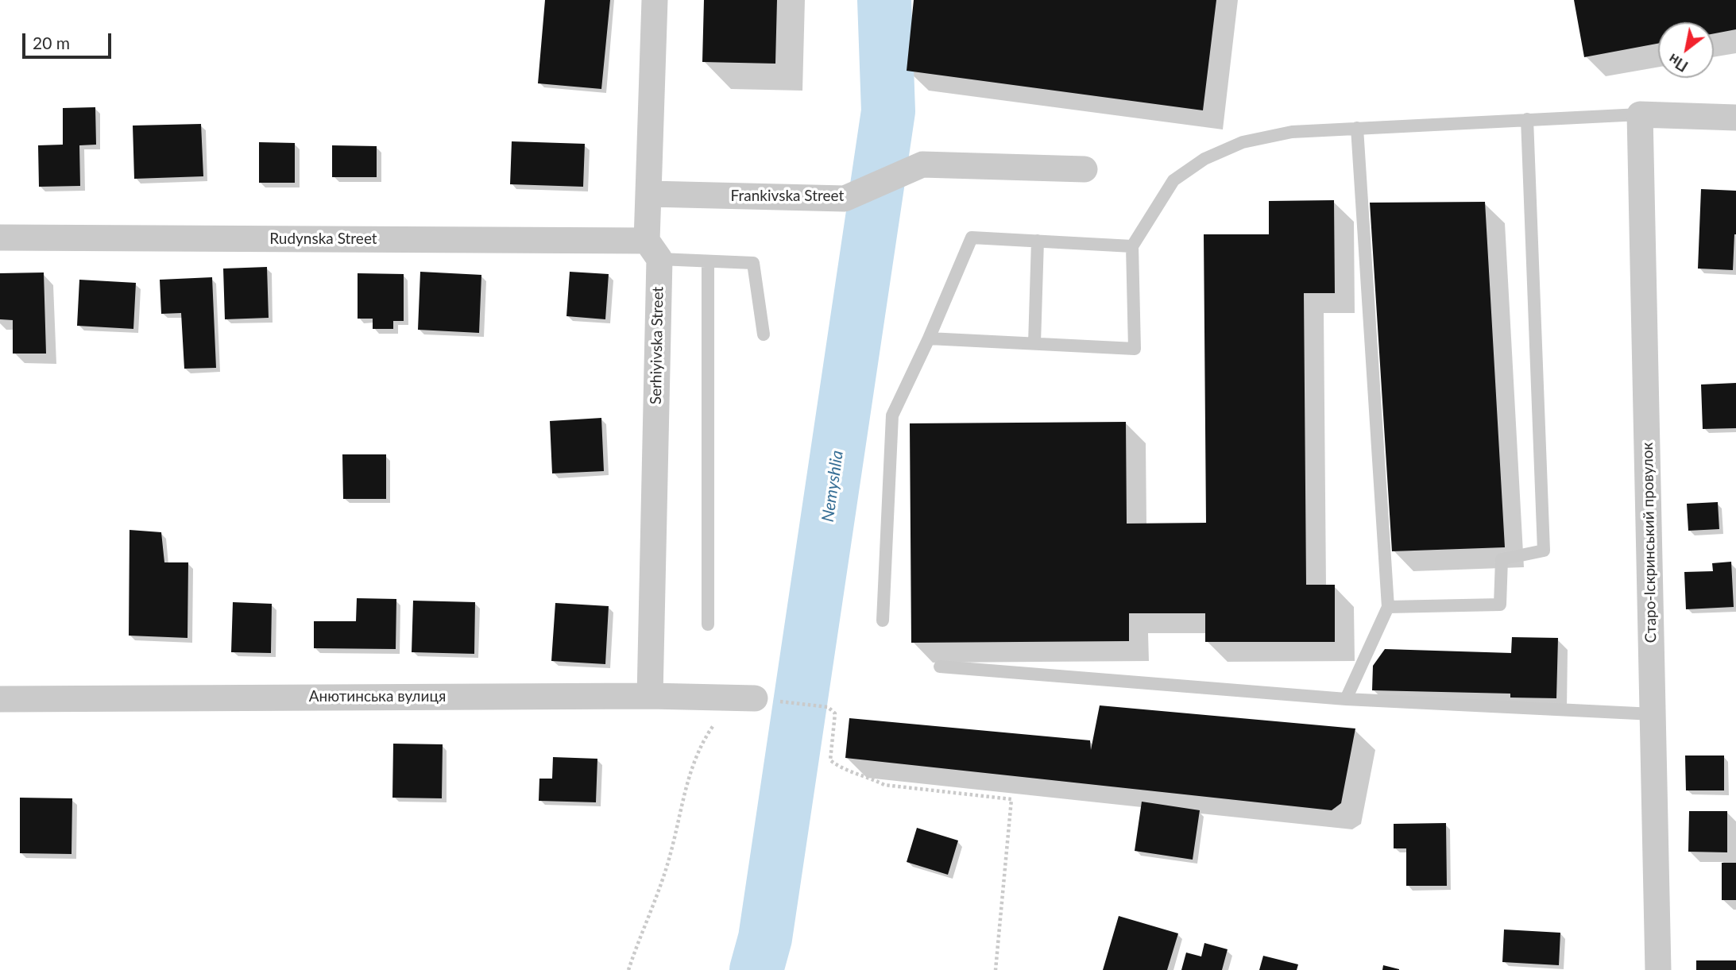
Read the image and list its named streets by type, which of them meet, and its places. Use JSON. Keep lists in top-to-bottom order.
{
  "streets": {
    "street": [
      "Frankivska Street",
      "Rudynska Street",
      "Serhiyivska Street",
      "Старо-Іскринський провулок",
      "Анютинська вулиця"
    ]
  },
  "crossings": [
    ["Frankivska Street", "Serhiyivska Street"],
    ["Rudynska Street", "Serhiyivska Street"],
    ["Serhiyivska Street", "Анютинська вулиця"]
  ],
  "water": ["Nemyshlia"],
  "scale_bar": "20 m",
  "north": "bottom left"
}
